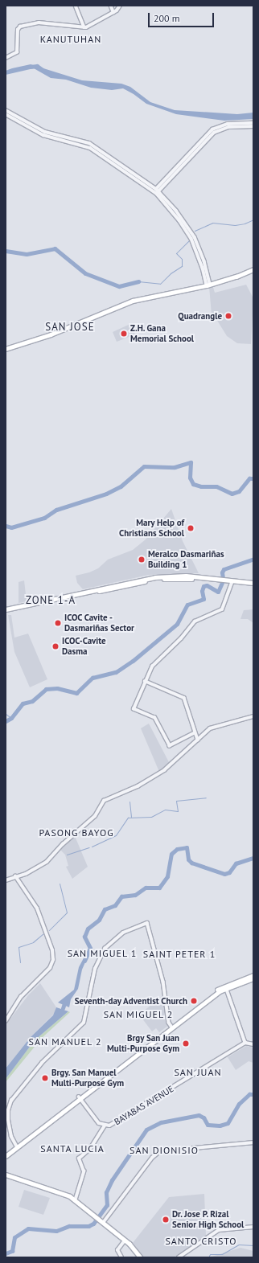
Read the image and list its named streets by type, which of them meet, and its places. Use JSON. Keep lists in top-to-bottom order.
{
  "streets": {
    "street": ["BAYABAS AVENUE"]
  },
  "districts": [
    "KANUTUHAN",
    "SAN JOSE",
    "ZONE 1-A",
    "PASONG BAYOG",
    "SAN MIGUEL 1",
    "SAINT PETER 1",
    "SAN MIGUEL 2",
    "SAN MANUEL 2",
    "SAN JUAN",
    "SANTA LUCIA",
    "SAN DIONISIO",
    "SANTO CRISTO"
  ],
  "places": [
    "Quadrangle",
    "Z.H. Gana Memorial School",
    "Mary Help of Christians School",
    "Meralco Dasmariñas Building 1",
    "ICOC Cavite - Dasmariñas Sector",
    "ICOC-Cavite Dasma",
    "Seventh-day Adventist Church",
    "Brgy San Juan Multi-Purpose Gym",
    "Brgy. San Manuel Multi-Purpose Gym",
    "Dr. Jose P. Rizal Senior High School"
  ],
  "scale_bar": "200 m"
}
